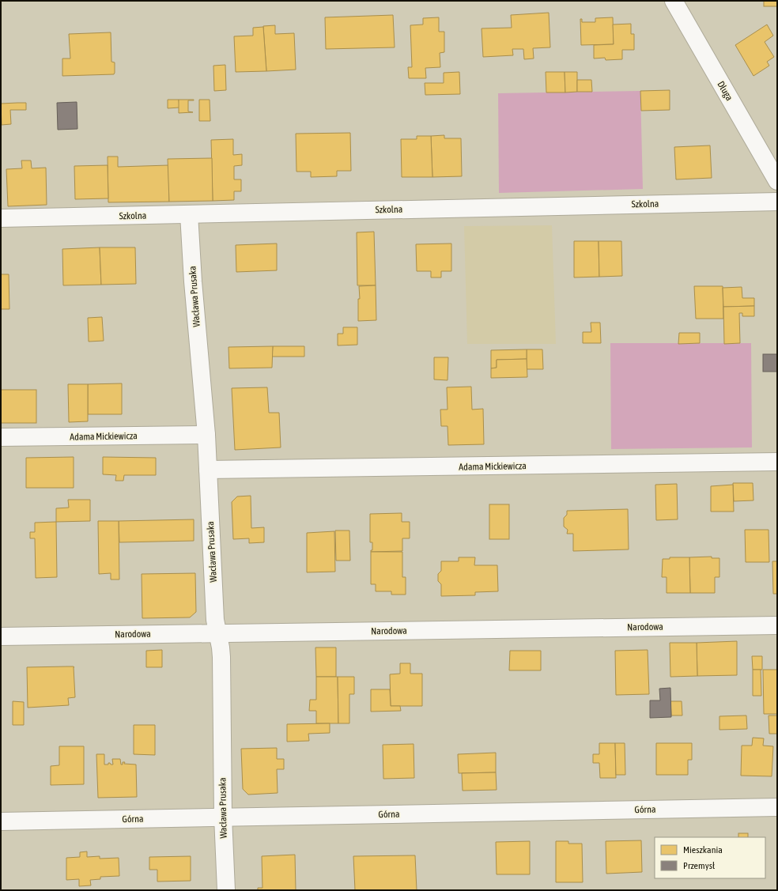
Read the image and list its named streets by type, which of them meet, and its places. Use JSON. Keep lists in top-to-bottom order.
{
  "streets": {
    "street": [
      "Długa",
      "Szkolna",
      "Wacława Prusaka",
      "Adama Mickiewicza",
      "Narodowa",
      "Górna"
    ]
  },
  "crossings": [
    ["Szkolna", "Wacława Prusaka"],
    ["Wacława Prusaka", "Adama Mickiewicza"],
    ["Wacława Prusaka", "Narodowa"],
    ["Wacława Prusaka", "Górna"]
  ],
  "legend": ["Mieszkania", "Przemysł"]
}
